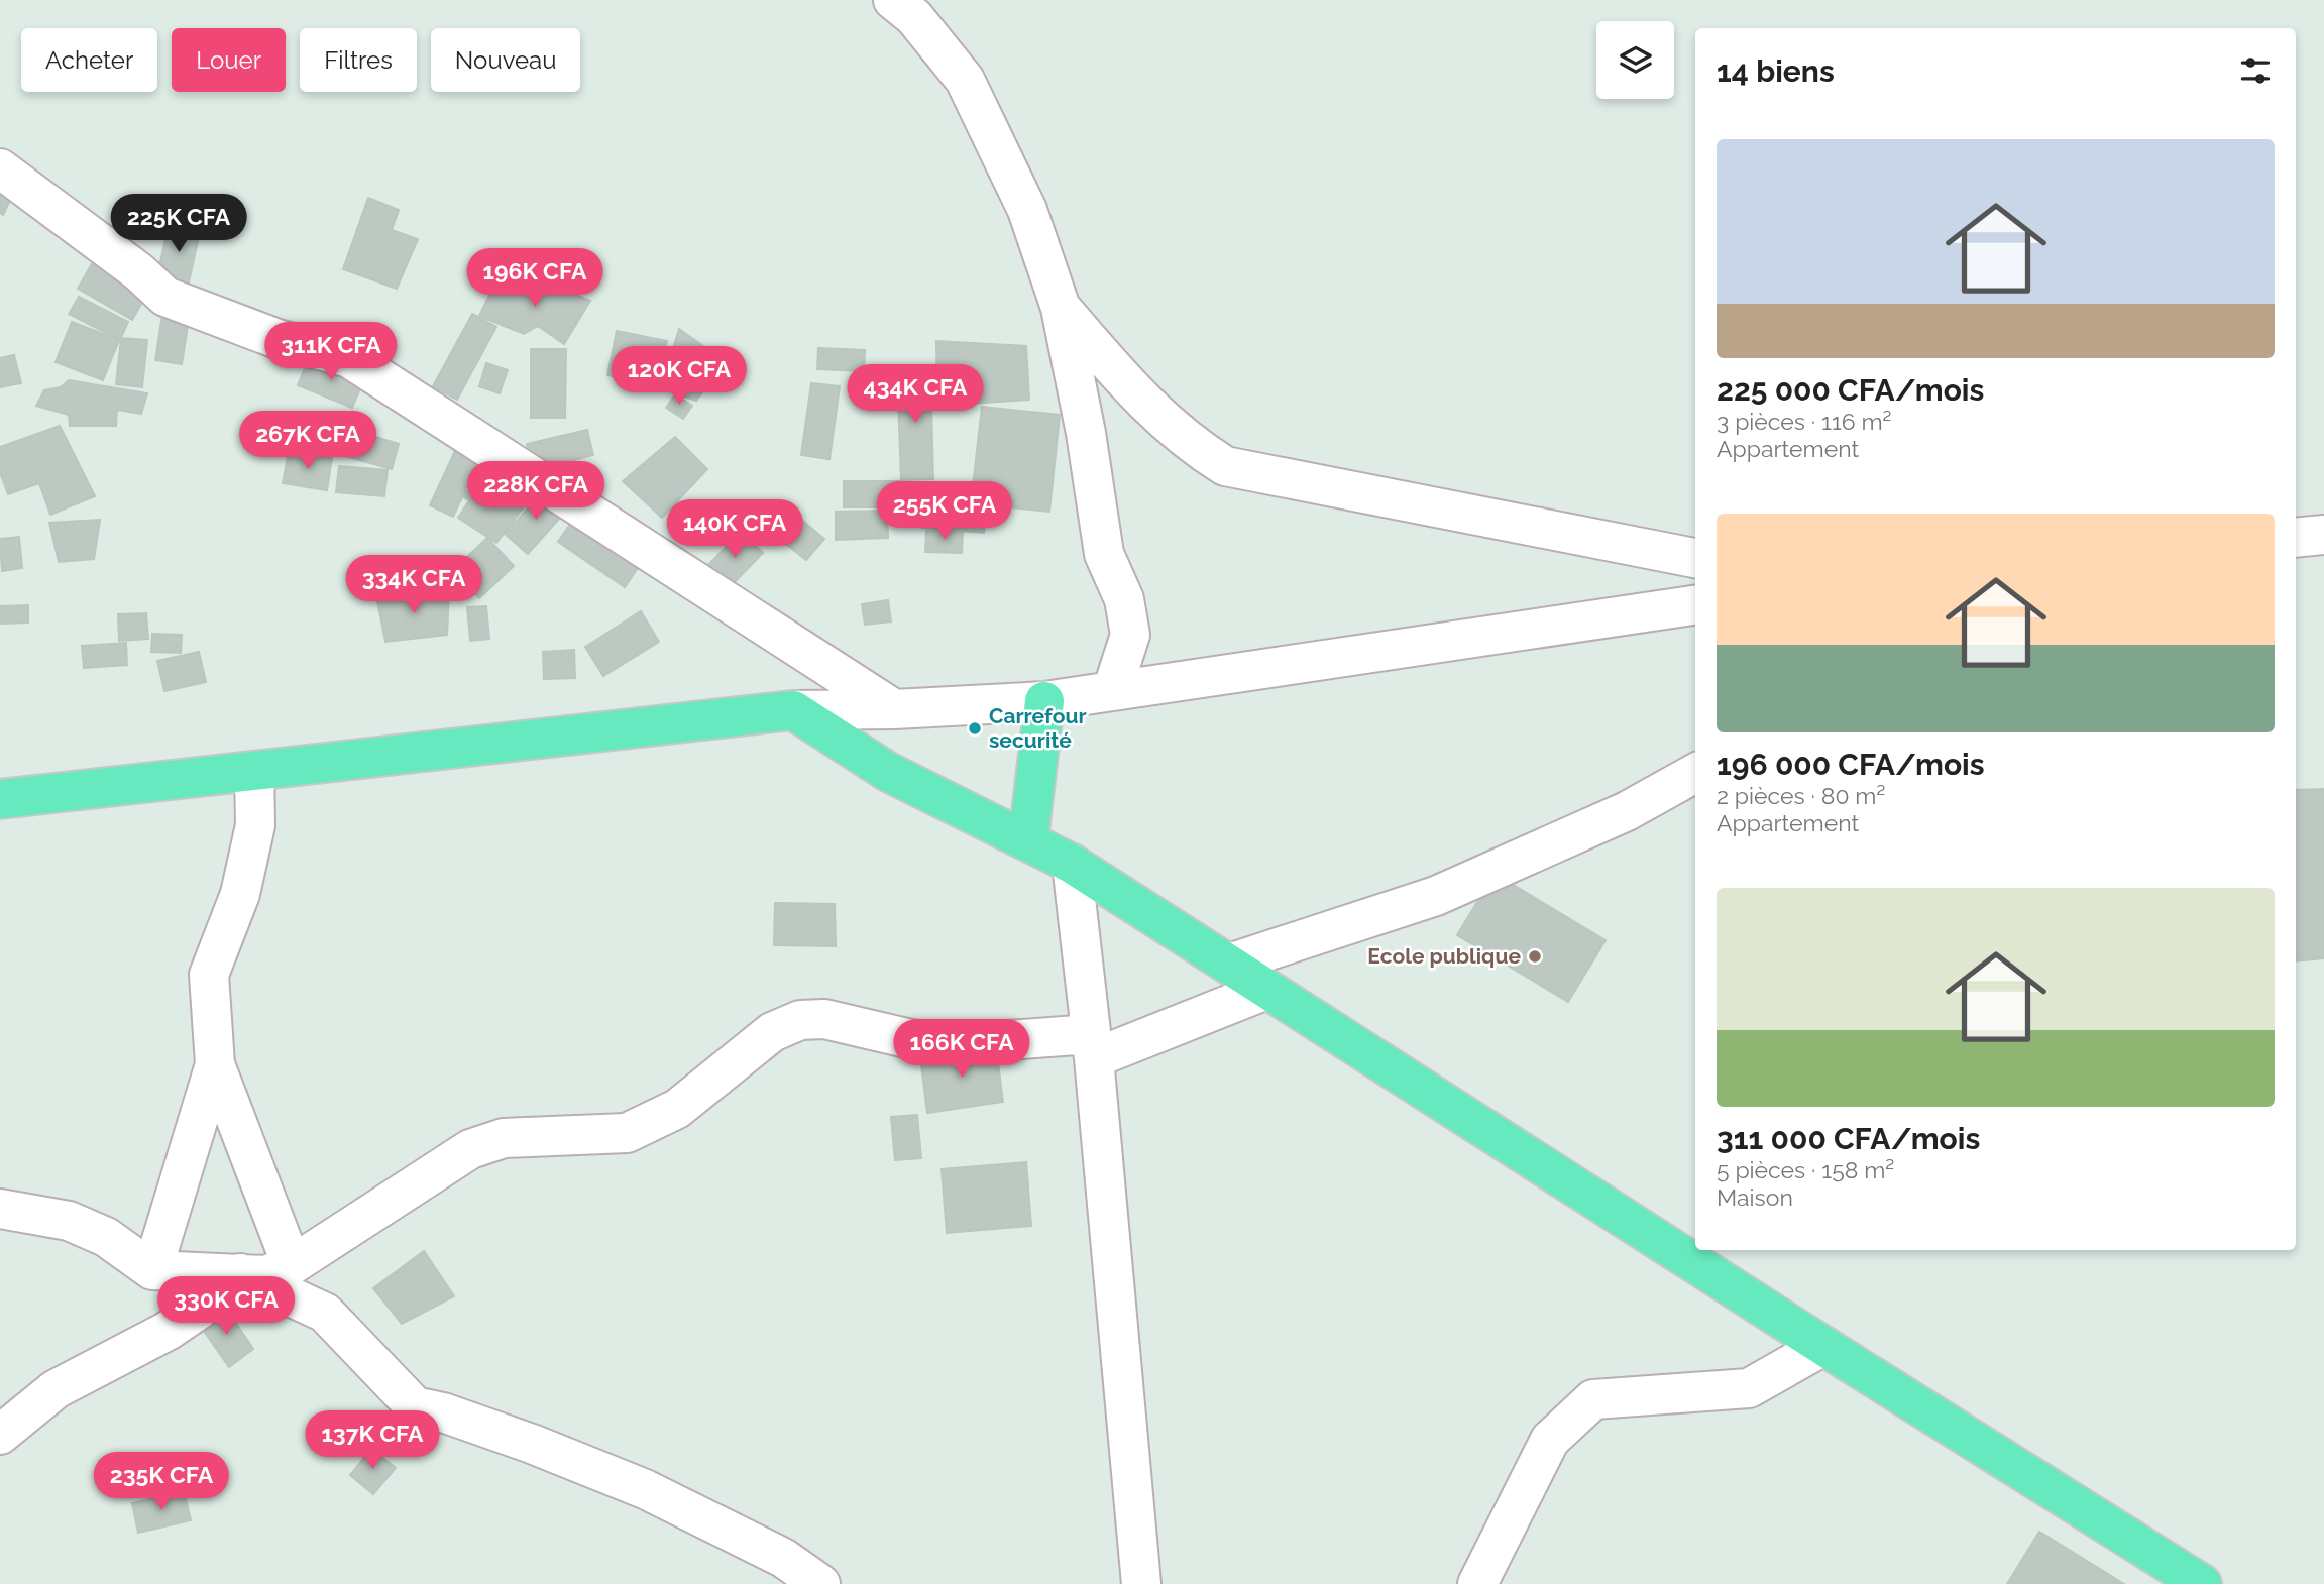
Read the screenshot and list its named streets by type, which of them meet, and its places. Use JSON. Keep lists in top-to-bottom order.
{
  "places": ["Carrefour securité", "Ecole publique"],
  "page": {
    "chip": [
      "Acheter",
      "Louer",
      "Filtres",
      "Nouveau"
    ],
    "heading": "14 biens",
    "list": [
      {
        "name": "225 000 CFA/mois",
        "note": "3 pièces · 116 m² · Appartement"
      },
      {
        "name": "196 000 CFA/mois",
        "note": "2 pièces · 80 m² · Appartement"
      },
      {
        "name": "311 000 CFA/mois",
        "note": "5 pièces · 158 m² · Maison"
      }
    ],
    "price": [
      "225K CFA",
      "196K CFA",
      "311K CFA",
      "120K CFA",
      "434K CFA",
      "267K CFA",
      "228K CFA",
      "255K CFA",
      "140K CFA",
      "334K CFA",
      "166K CFA",
      "330K CFA",
      "137K CFA",
      "235K CFA"
    ]
  }
}
